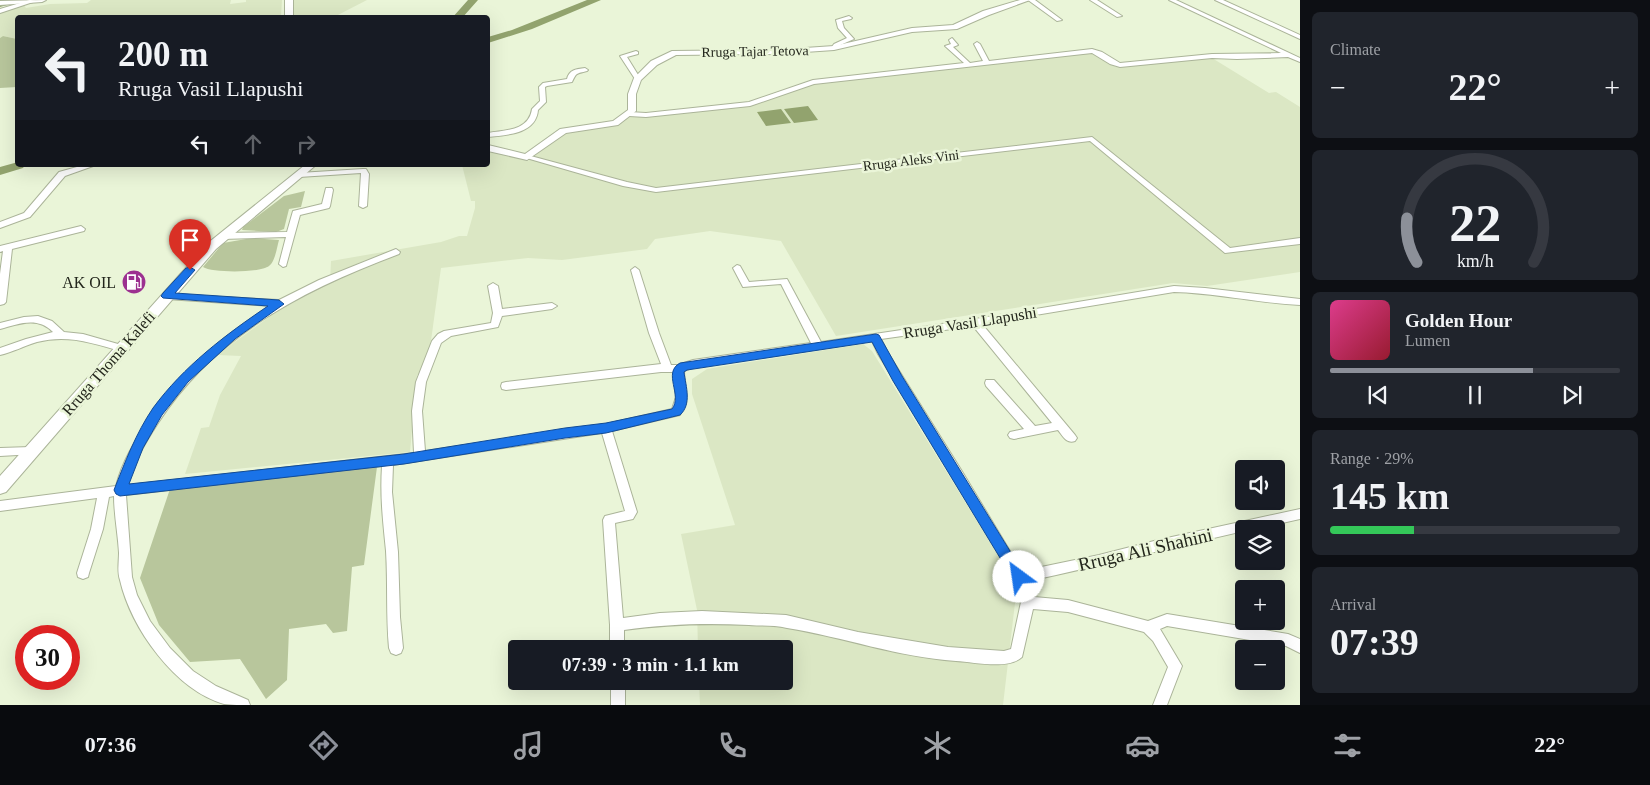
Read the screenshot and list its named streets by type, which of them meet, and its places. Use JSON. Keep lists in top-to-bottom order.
{
  "streets": {
    "main road": ["Rruga Thoma Kalefi"],
    "street": [
      "Rruga Tajar Tetova",
      "Rruga Aleks Vini",
      "Rruga Vasil Llapushi",
      "Rruga Ali Shahini"
    ]
  },
  "places": {
    "fuel station": ["AK OIL"]
  },
  "page": {
    "tile": [
      "Climate",
      ["Range · 29%", "145 km"],
      ["Arrival", "07:39"]
    ],
    "turn": ["200 m", "Rruga Vasil Llapushi"],
    "heat": ["−", "22°", "+"],
    "song": ["Golden Hour", "Lumen"],
    "map_buttons": ["+", "−"],
    "limit": "30",
    "trip": "07:39 · 3 min · 1.1 km",
    "tabs": ["07:36", "22°"],
    "gauge": ["22", "km/h"]
  }
}
